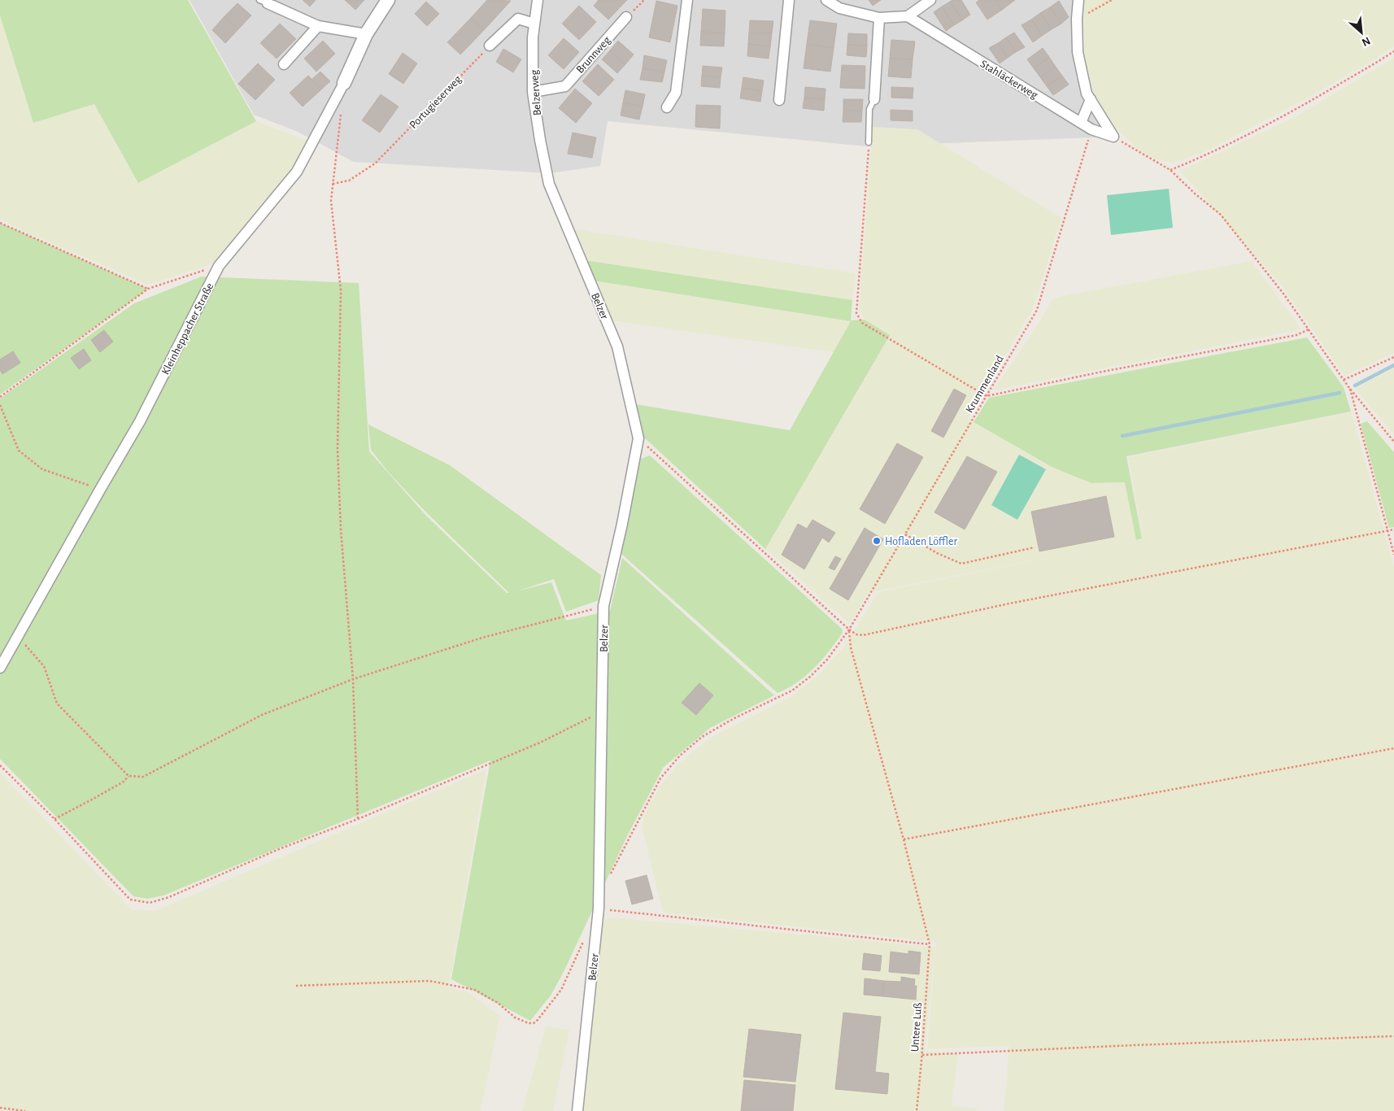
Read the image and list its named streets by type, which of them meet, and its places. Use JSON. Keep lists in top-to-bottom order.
{
  "streets": {
    "street": [
      "Brunnweg",
      "Stahläckerweg",
      "Belzerweg",
      "Belzer",
      "Kleinheppacher Straße"
    ],
    "path": ["Portugieserweg", "Krummenland", "Untere Luß"]
  },
  "crossings": [
    ["Brunnweg", "Belzerweg"],
    ["Stahläckerweg", "Krummenland"],
    ["Belzerweg", "Belzer"],
    ["Krummenland", "Untere Luß"]
  ],
  "places": ["Hofladen Löffler"],
  "north": "bottom right"
}
